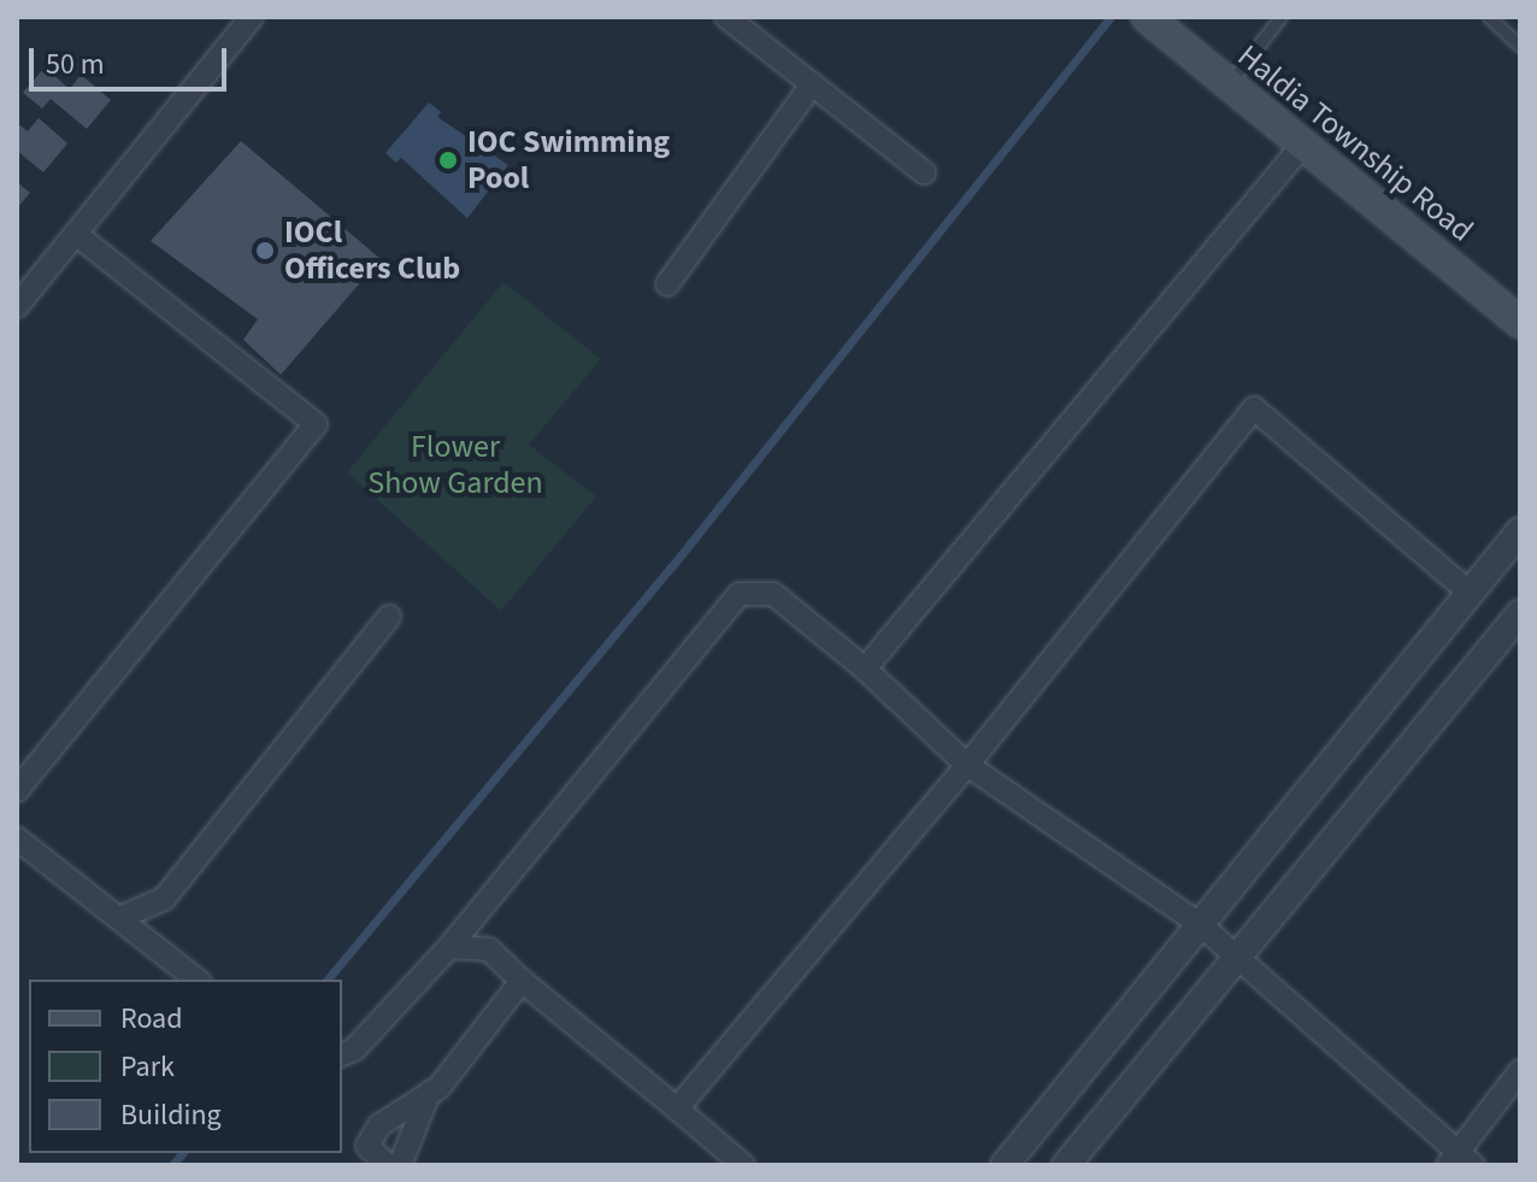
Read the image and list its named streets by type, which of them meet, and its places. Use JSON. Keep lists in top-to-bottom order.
{
  "streets": {
    "main road": ["Haldia Township Road"]
  },
  "parks": ["Flower Show Garden"],
  "places": ["IOC Swimming Pool", "IOCl Officers Club"],
  "legend": ["Road", "Park", "Building"],
  "scale_bar": "50 m"
}
